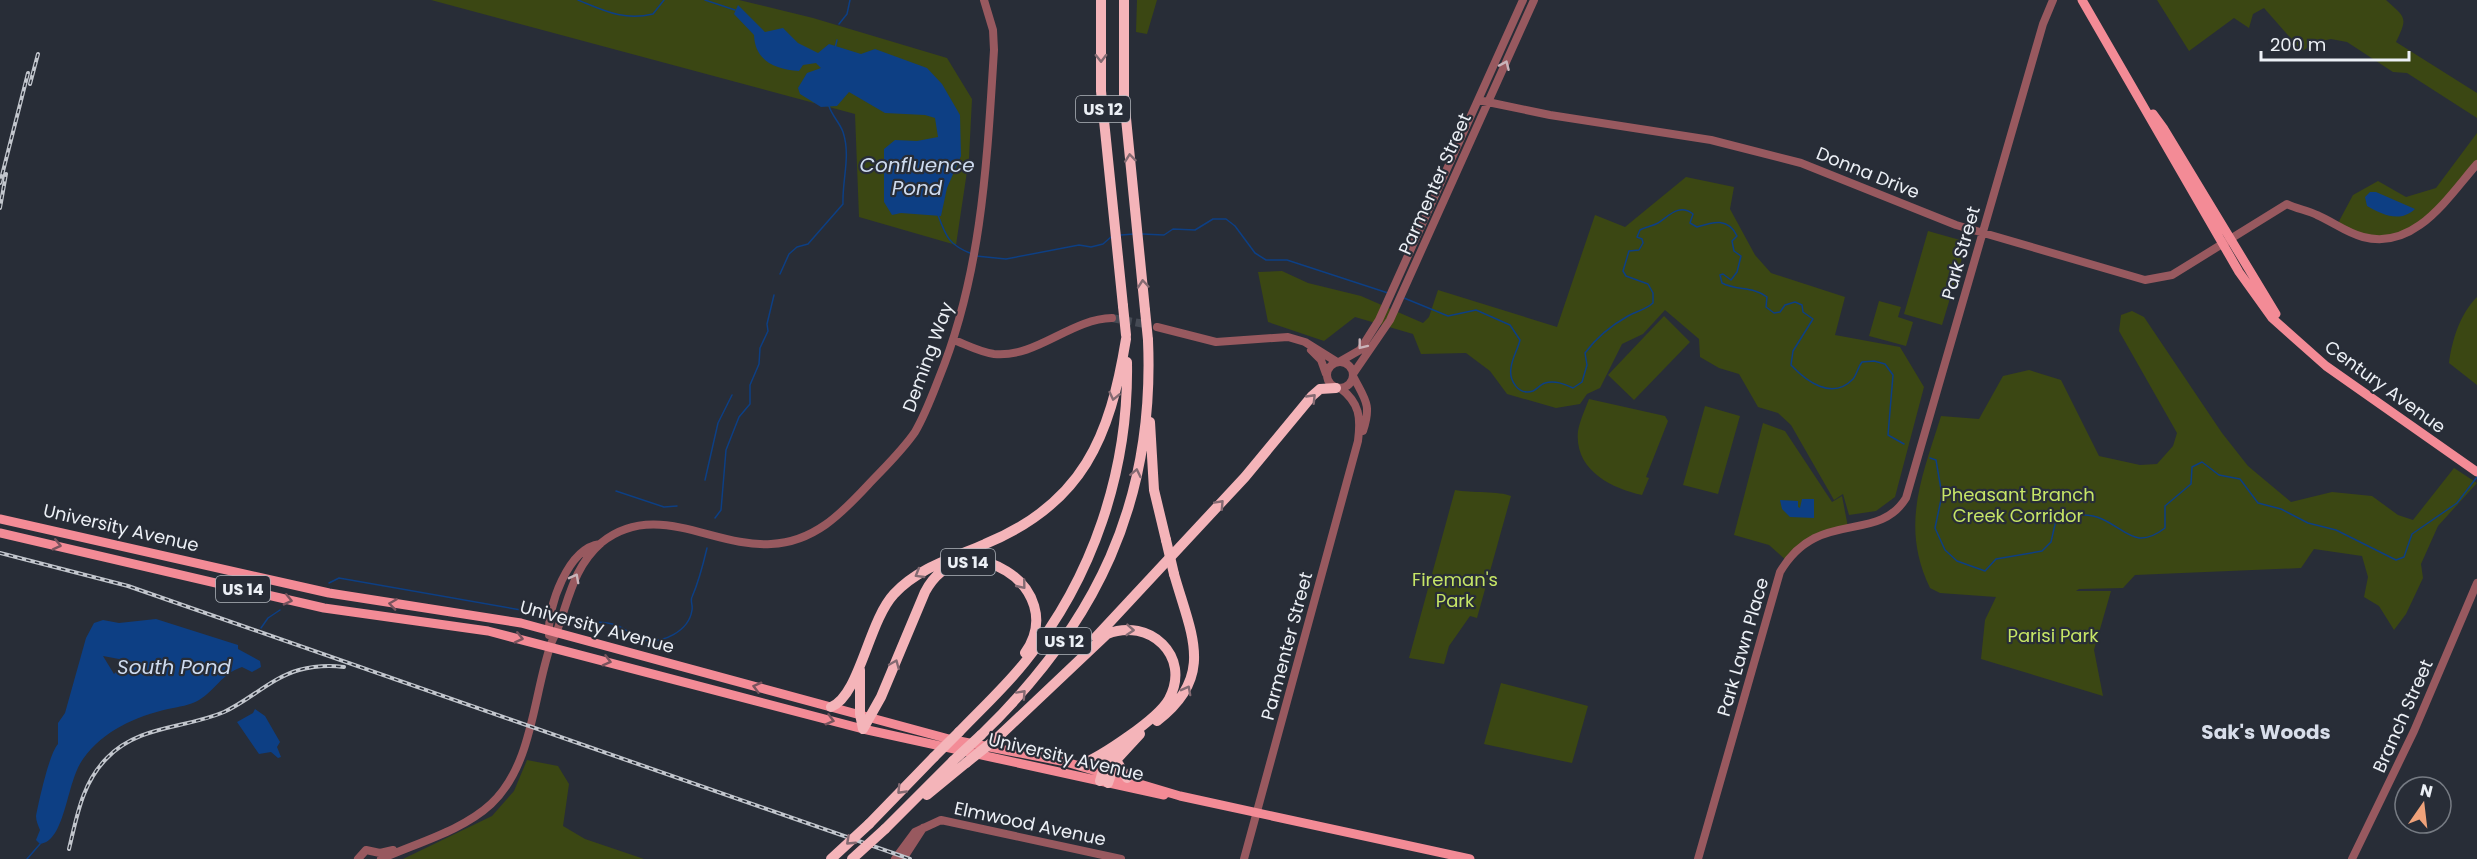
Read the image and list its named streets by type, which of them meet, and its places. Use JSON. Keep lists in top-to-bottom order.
{
  "streets": {
    "highway": ["US 12", "US 14"],
    "main road": ["Century Avenue", "University Avenue"],
    "street": [
      "Donna Drive",
      "Parmenter Street",
      "Park Street",
      "Deming Way",
      "Park Lawn Place",
      "Branch Street",
      "Elmwood Avenue"
    ]
  },
  "crossings": [
    ["US 12", "US 14"],
    ["Donna Drive", "Parmenter Street"],
    ["Donna Drive", "Park Street"],
    ["Donna Drive", "Century Avenue"],
    ["Parmenter Street", "University Avenue"],
    ["Park Street", "Park Lawn Place"],
    ["Deming Way", "University Avenue"],
    ["University Avenue", "US 14"]
  ],
  "districts": ["Sak's Woods"],
  "water": ["Confluence Pond", "South Pond"],
  "parks": ["Pheasant Branch Creek Corridor", "Fireman's Park", "Parisi Park"],
  "scale_bar": "200 m",
  "north": "top"
}
